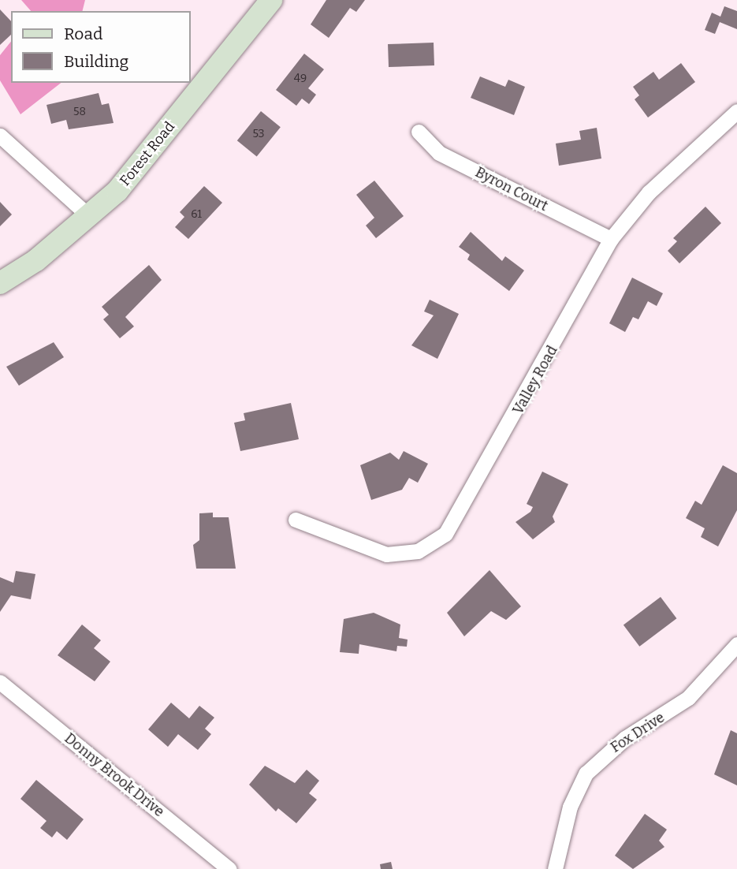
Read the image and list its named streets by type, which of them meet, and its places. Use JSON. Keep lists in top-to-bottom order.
{
  "streets": {
    "main road": ["Forest Road"],
    "street": [
      "Byron Court",
      "Valley Road",
      "Fox Drive",
      "Donny Brook Drive"
    ]
  },
  "crossings": [
    ["Byron Court", "Valley Road"]
  ],
  "house_numbers": [
    "49",
    "58",
    "53",
    "61"
  ],
  "legend": ["Road", "Building"]
}
